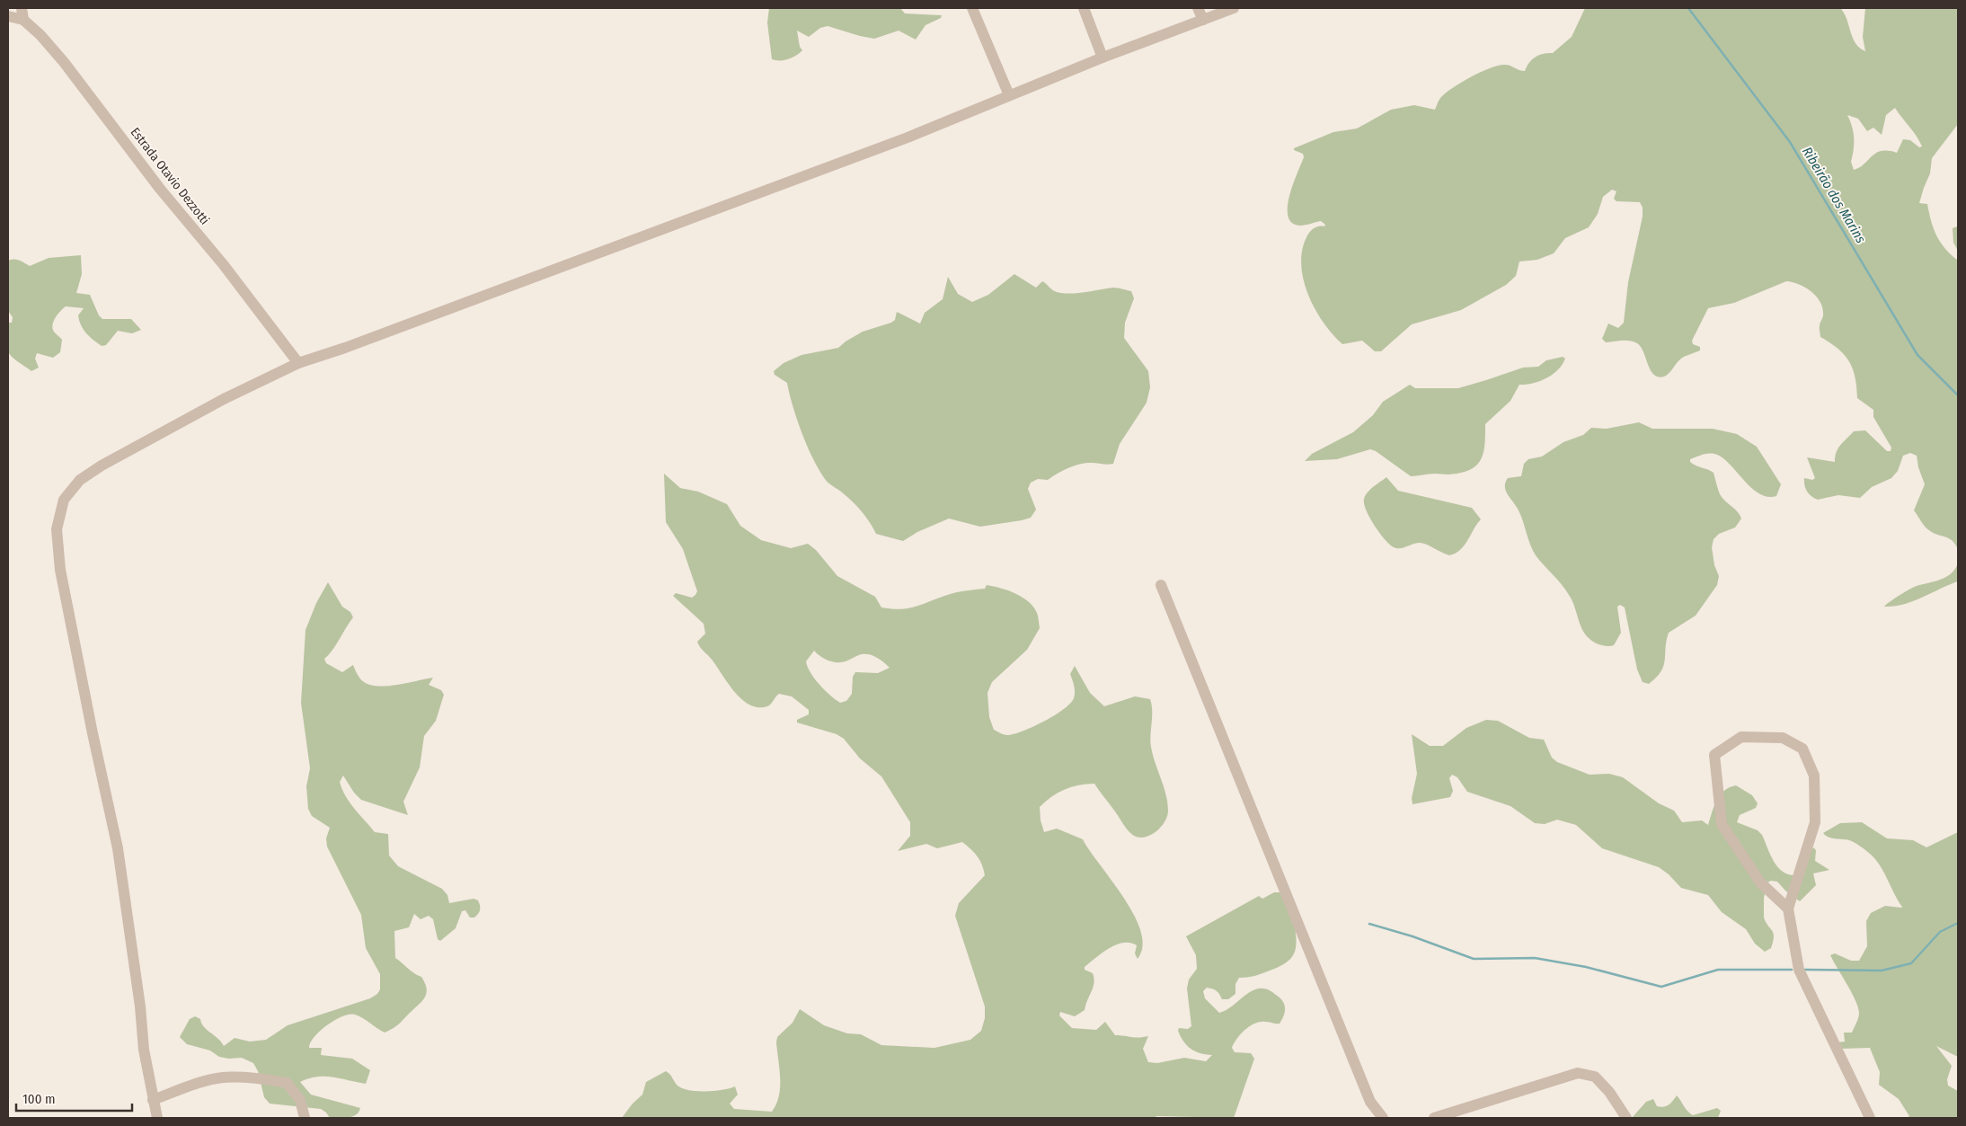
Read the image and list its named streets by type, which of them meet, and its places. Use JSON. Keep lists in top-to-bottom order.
{
  "streets": {
    "street": ["Estrada Otavio Dezzotti"]
  },
  "water": ["Ribeirão dos Marins"],
  "scale_bar": "100 m"
}
